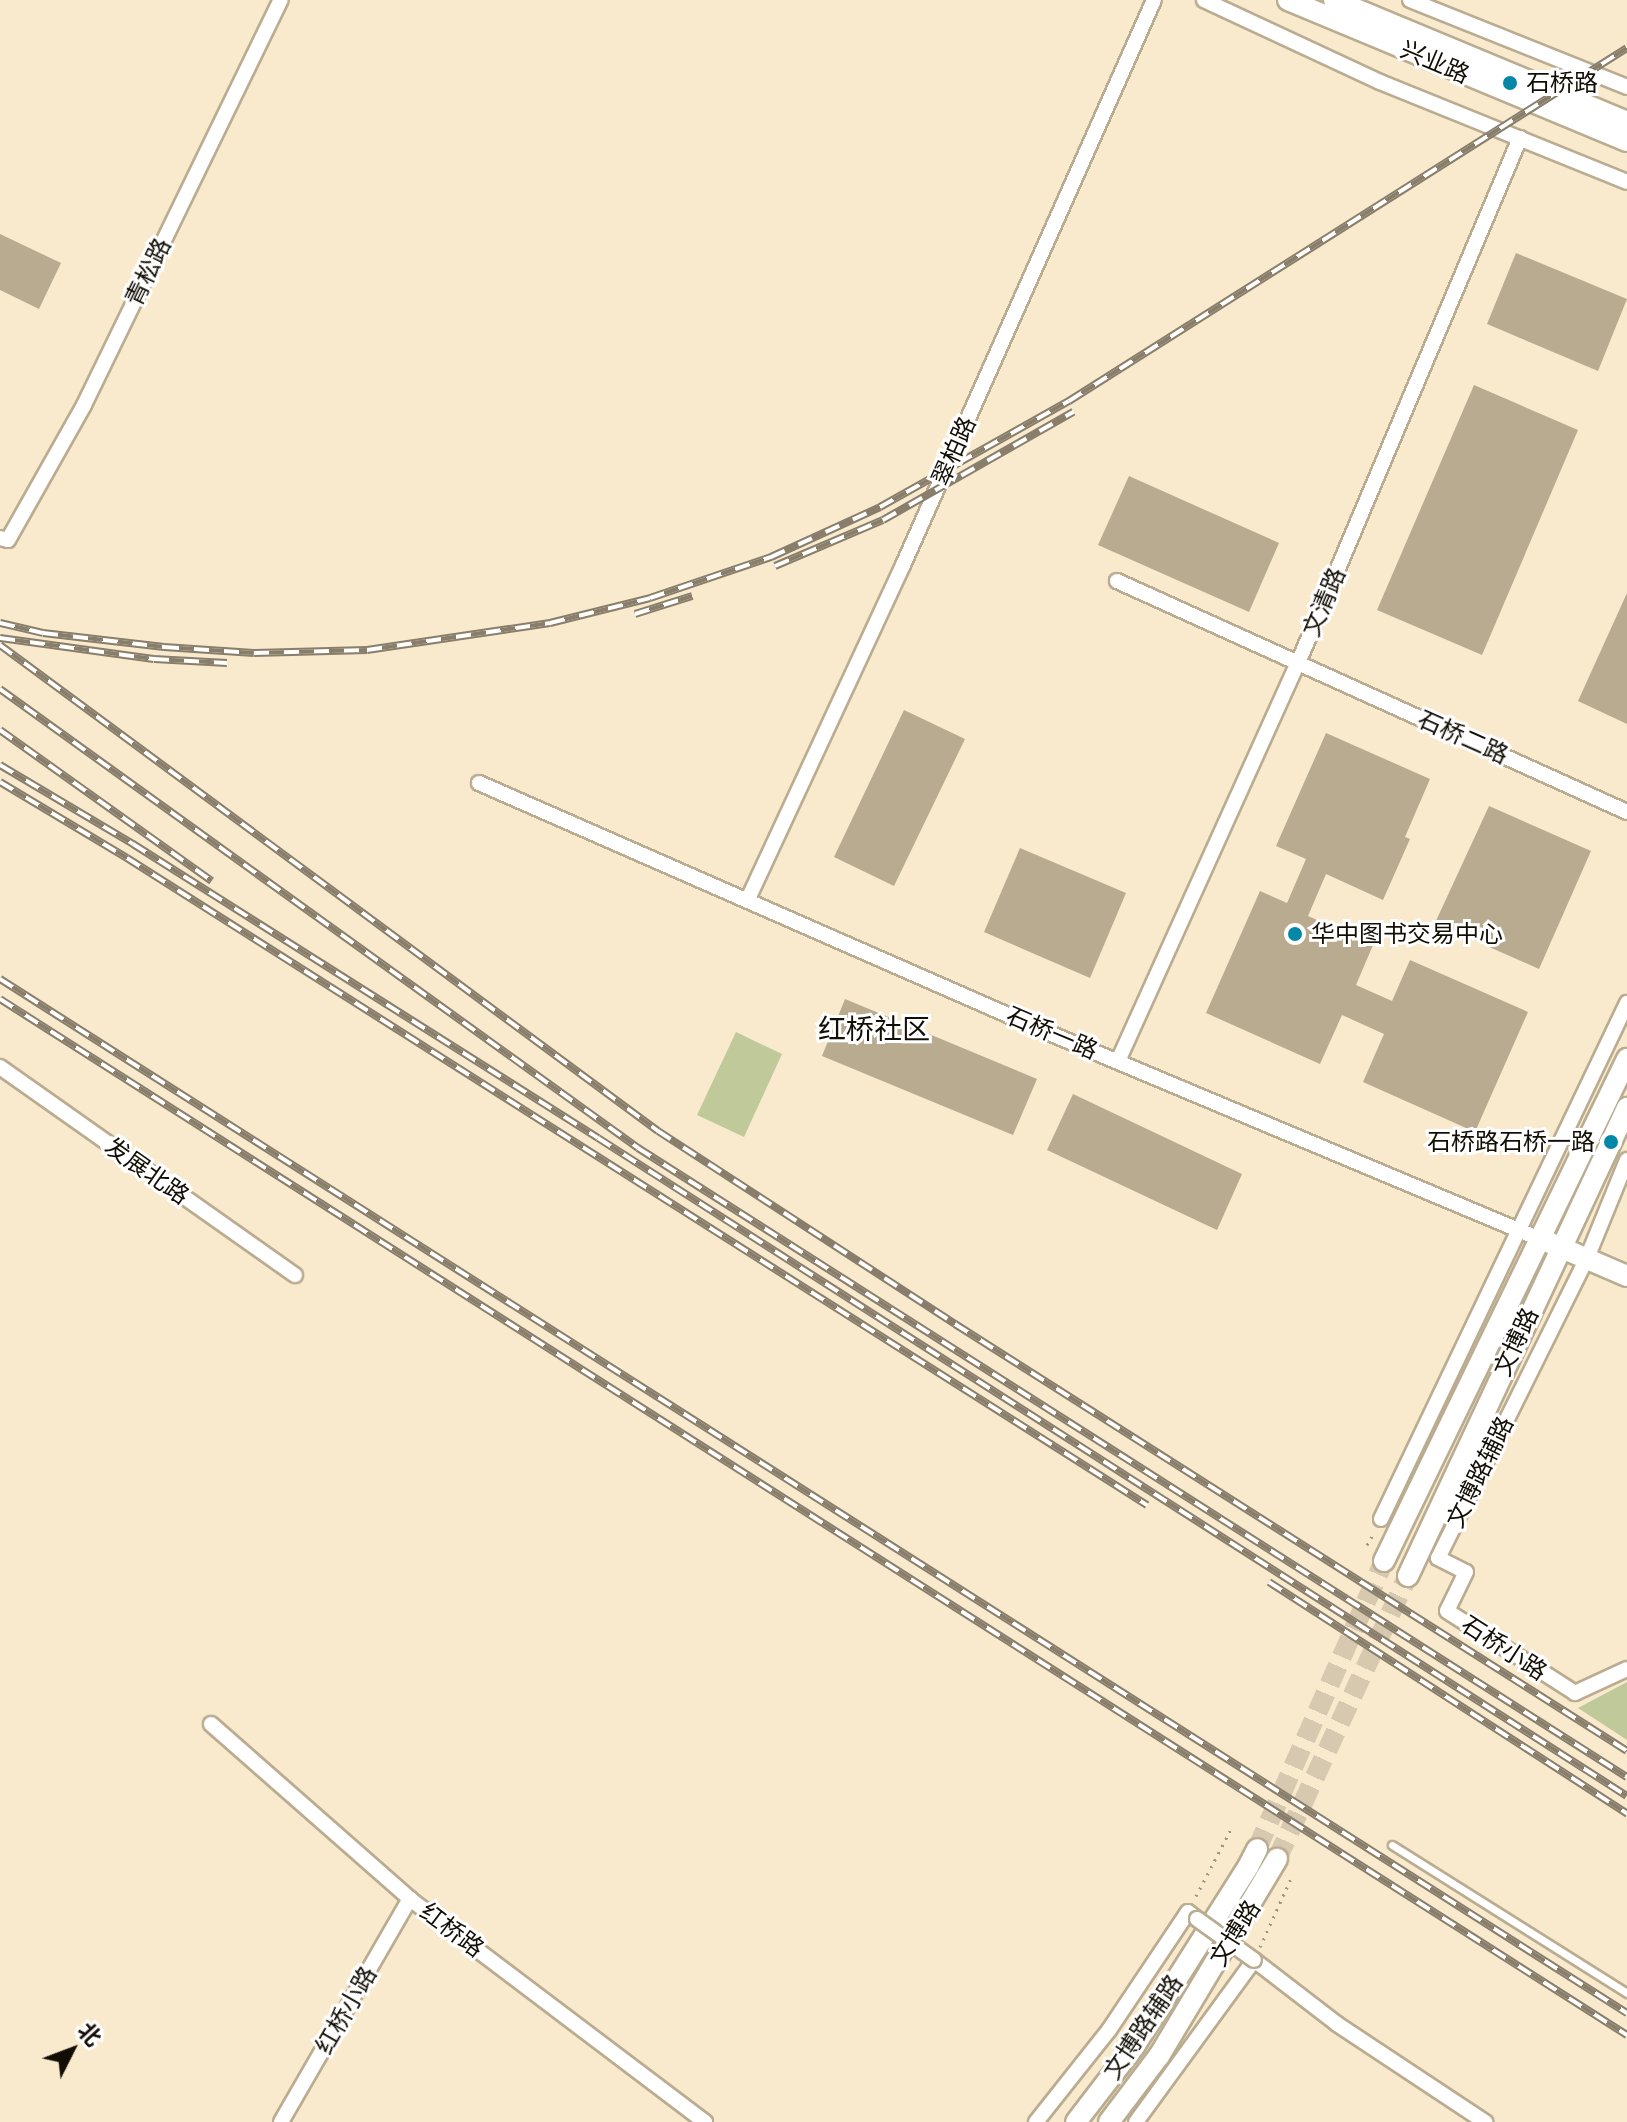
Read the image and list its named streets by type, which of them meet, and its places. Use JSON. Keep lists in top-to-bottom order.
{
  "streets": {
    "main road": [
      "兴业路",
      "石桥一路",
      "文博路",
      "文博路辅路"
    ],
    "street": [
      "青松路",
      "翠柏路",
      "文清路",
      "石桥二路",
      "发展北路",
      "石桥小路",
      "红桥路",
      "红桥小路"
    ]
  },
  "crossings": [
    ["翠柏路", "石桥一路"],
    ["文清路", "石桥二路"],
    ["文清路", "石桥一路"],
    ["石桥一路", "文博路"],
    ["石桥一路", "文博路辅路"],
    ["文博路辅路", "石桥小路"],
    ["红桥路", "红桥小路"]
  ],
  "districts": ["红桥社区"],
  "places": ["石桥路", "华中图书交易中心", "石桥路石桥一路"],
  "north": "top right"
}
